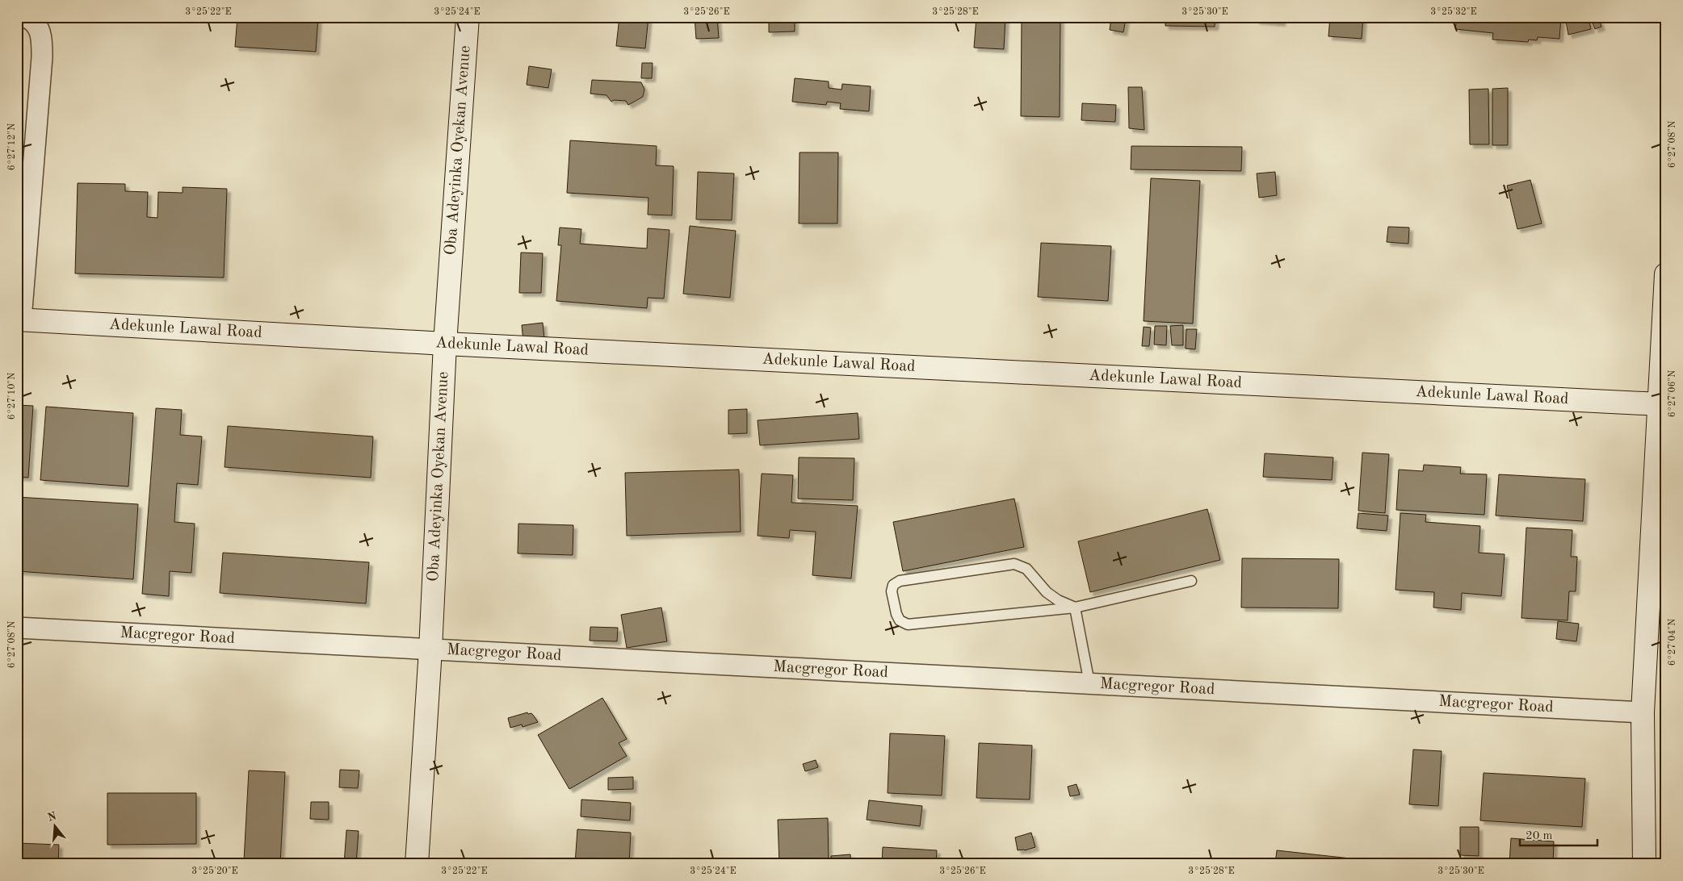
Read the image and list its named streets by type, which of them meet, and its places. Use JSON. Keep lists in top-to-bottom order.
{
  "streets": {
    "main road": ["Oba Adeyinka Oyekan Avenue", "Adekunle Lawal Road"],
    "street": ["Macgregor Road"]
  },
  "crossings": [
    ["Oba Adeyinka Oyekan Avenue", "Adekunle Lawal Road"],
    ["Oba Adeyinka Oyekan Avenue", "Macgregor Road"]
  ],
  "scale_bar": "20 m",
  "north": "top",
  "coordinates": [
    "3°25'22\"E",
    "3°25'24\"E",
    "3°25'26\"E",
    "3°25'28\"E",
    "3°25'30\"E",
    "3°25'32\"E",
    "6°27'08\"N",
    "6°27'12\"N",
    "6°27'06\"N",
    "6°27'10\"N",
    "6°27'04\"N",
    "3°25'20\"E"
  ]
}
